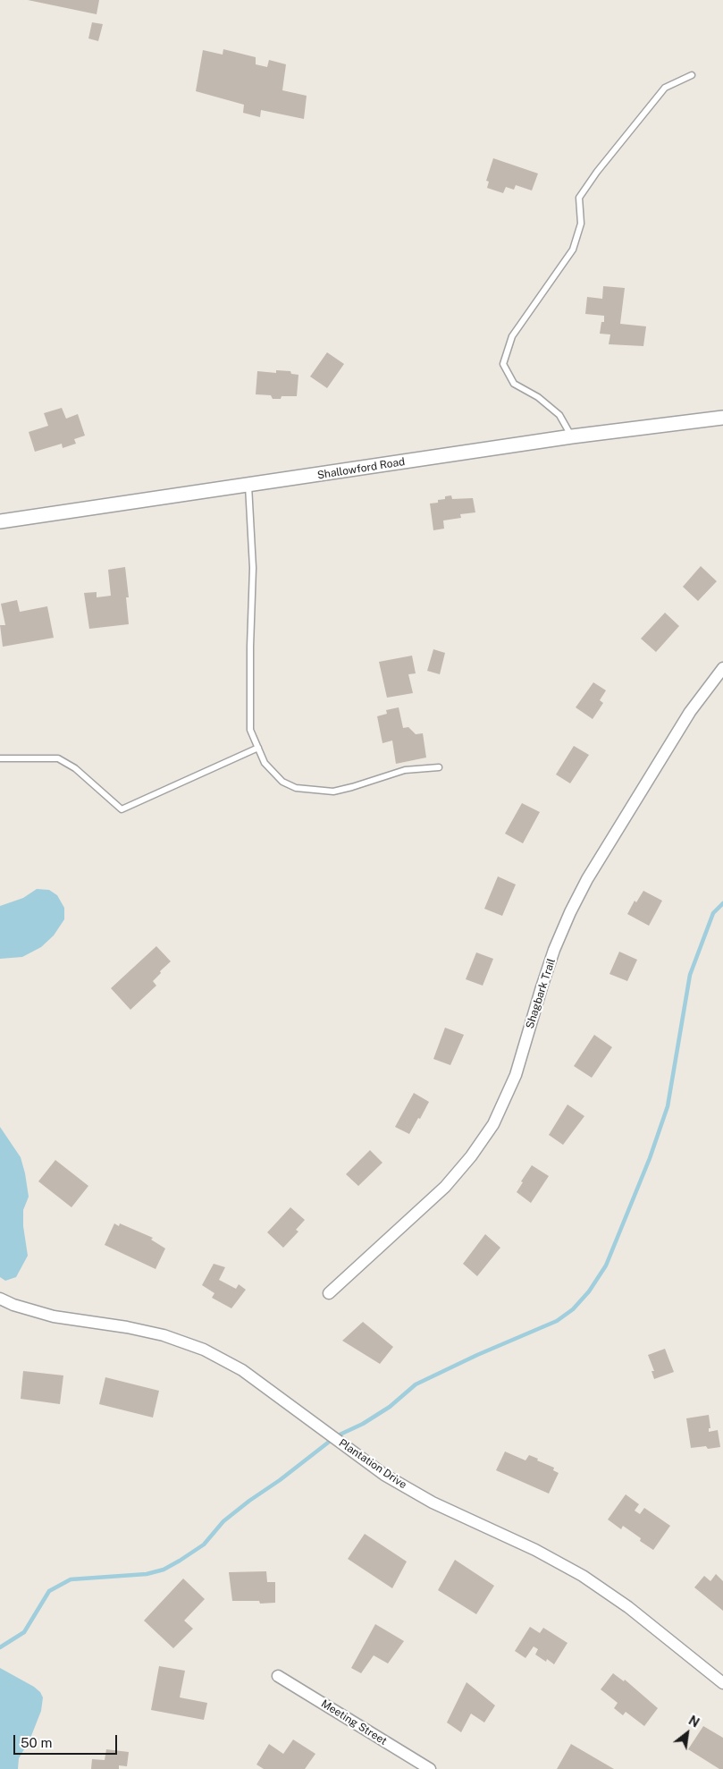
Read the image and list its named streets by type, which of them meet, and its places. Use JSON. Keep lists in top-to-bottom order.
{
  "streets": {
    "street": [
      "Shallowford Road",
      "Shagbark Trail",
      "Plantation Drive",
      "Meeting Street"
    ]
  },
  "scale_bar": "50 m",
  "north": "top right"
}
